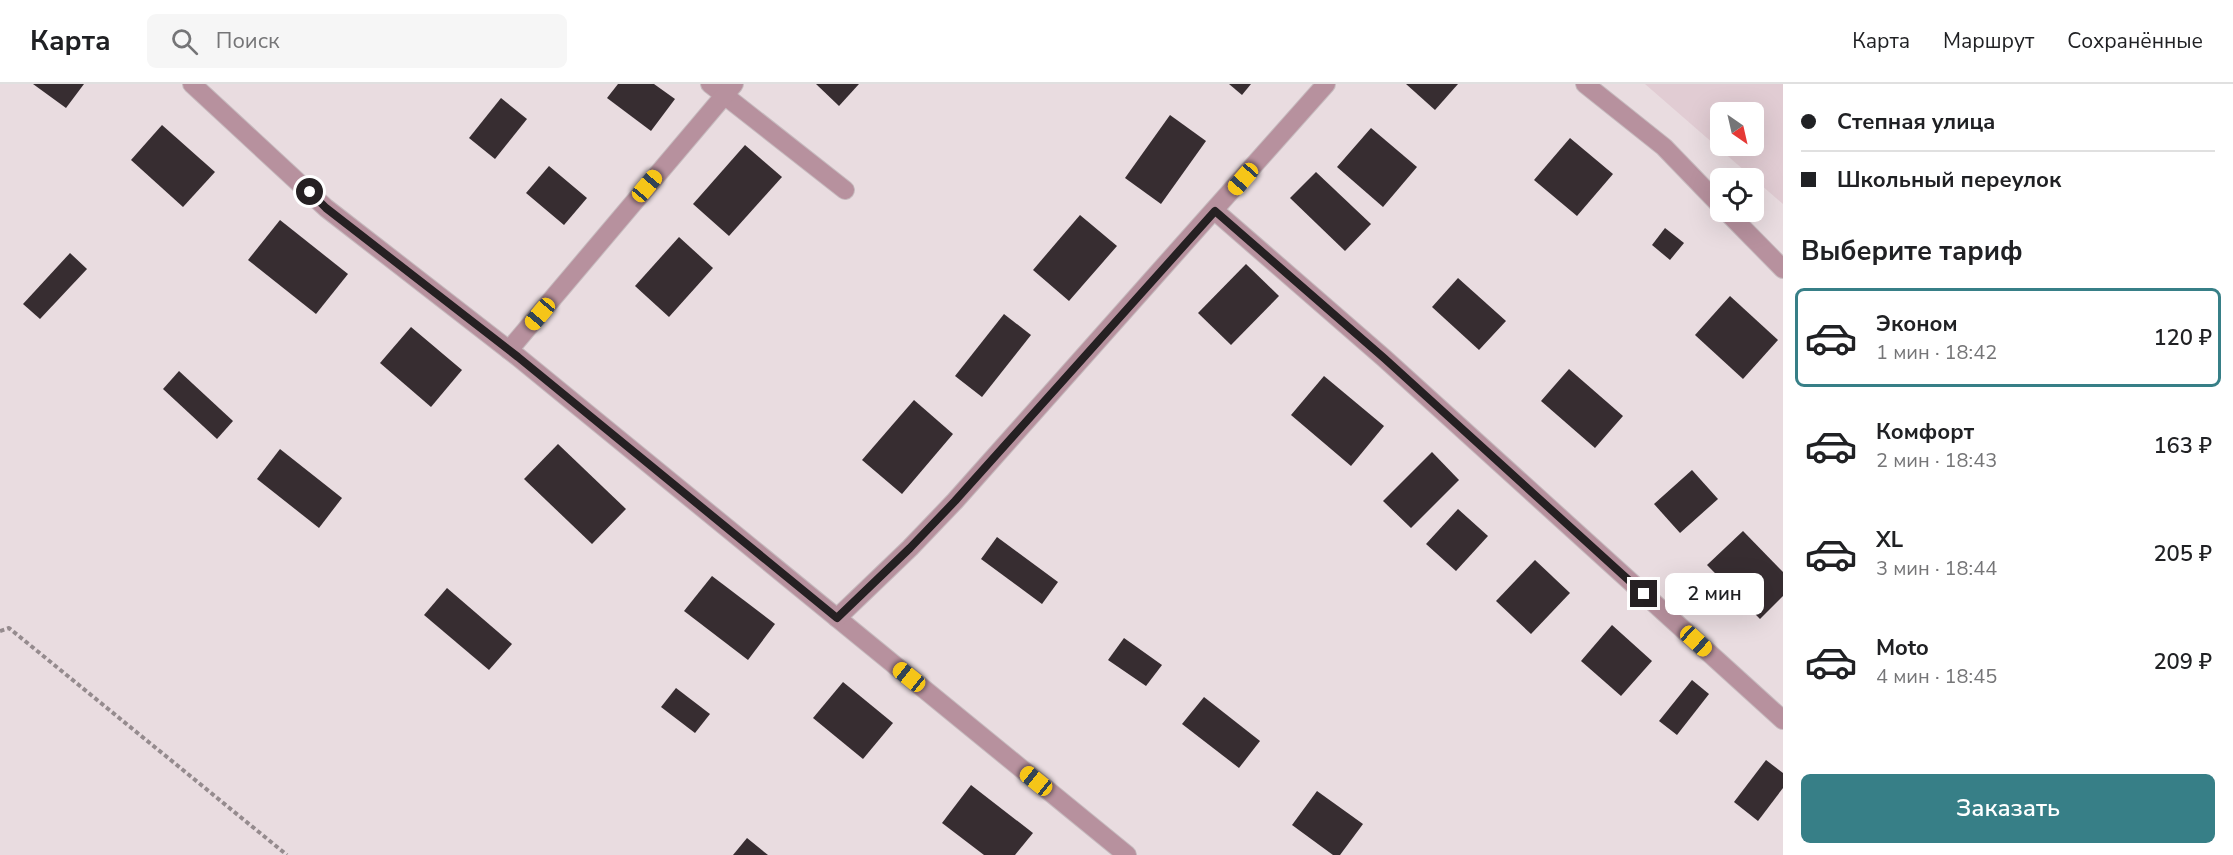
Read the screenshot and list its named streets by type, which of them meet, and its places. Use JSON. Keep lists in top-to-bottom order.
{
  "north": "bottom right",
  "page": {
    "header": "Карта",
    "search": "Поиск",
    "nav": ["Карта", "Маршрут", "Сохранённые"],
    "banner": ["Степная улица", "Школьный переулок"],
    "heading": "Выберите тариф",
    "list": [
      {
        "name": "Эконом",
        "note": "1 мин · 18:42",
        "value": "120 ₽"
      },
      {
        "name": "Комфорт",
        "note": "2 мин · 18:43",
        "value": "163 ₽"
      },
      {
        "name": "XL",
        "note": "3 мин · 18:44",
        "value": "205 ₽"
      },
      {
        "name": "Moto",
        "note": "4 мин · 18:45",
        "value": "209 ₽"
      }
    ],
    "bubble": "2 мин",
    "buttons": "Заказать"
  }
}
